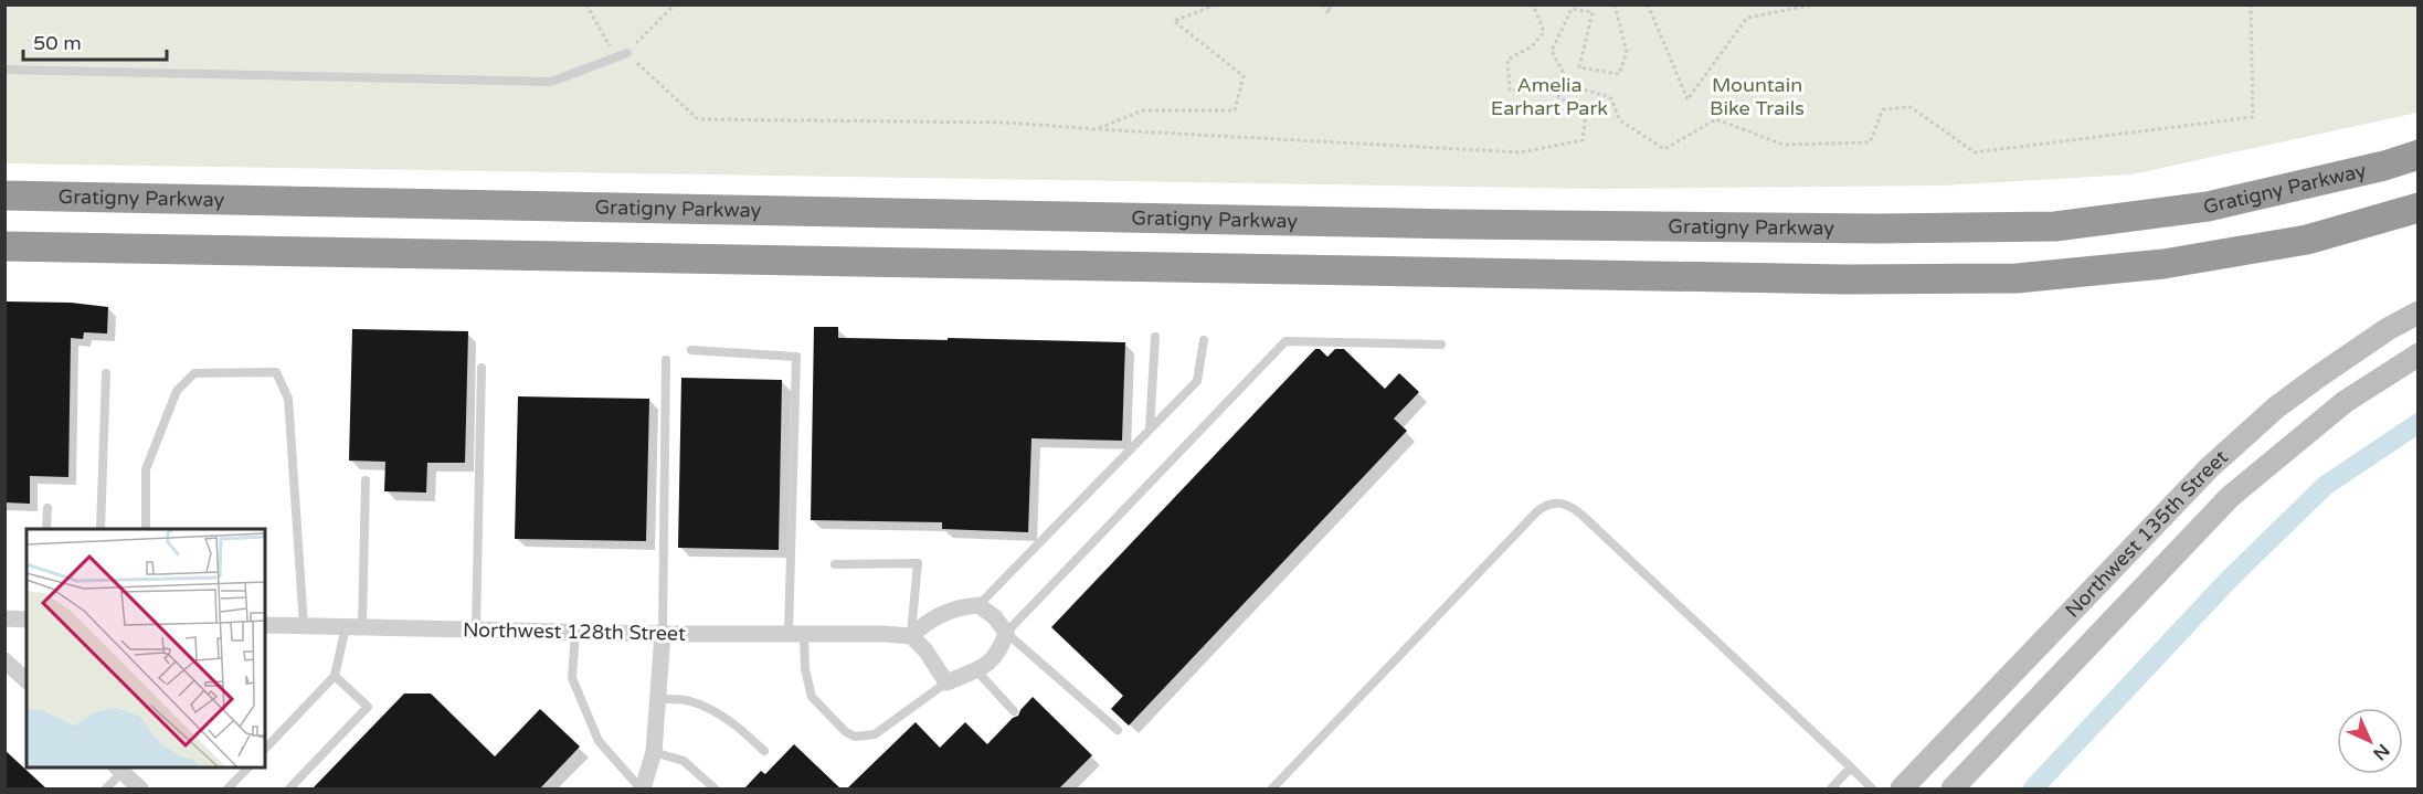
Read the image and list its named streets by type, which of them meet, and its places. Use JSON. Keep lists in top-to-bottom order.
{
  "streets": {
    "highway": ["Gratigny Parkway"],
    "main road": ["Northwest 135th Street"],
    "street": ["Northwest 128th Street"]
  },
  "parks": ["Amelia Earhart Park", "Mountain Bike Trails"],
  "scale_bar": "50 m",
  "north": "bottom right"
}
